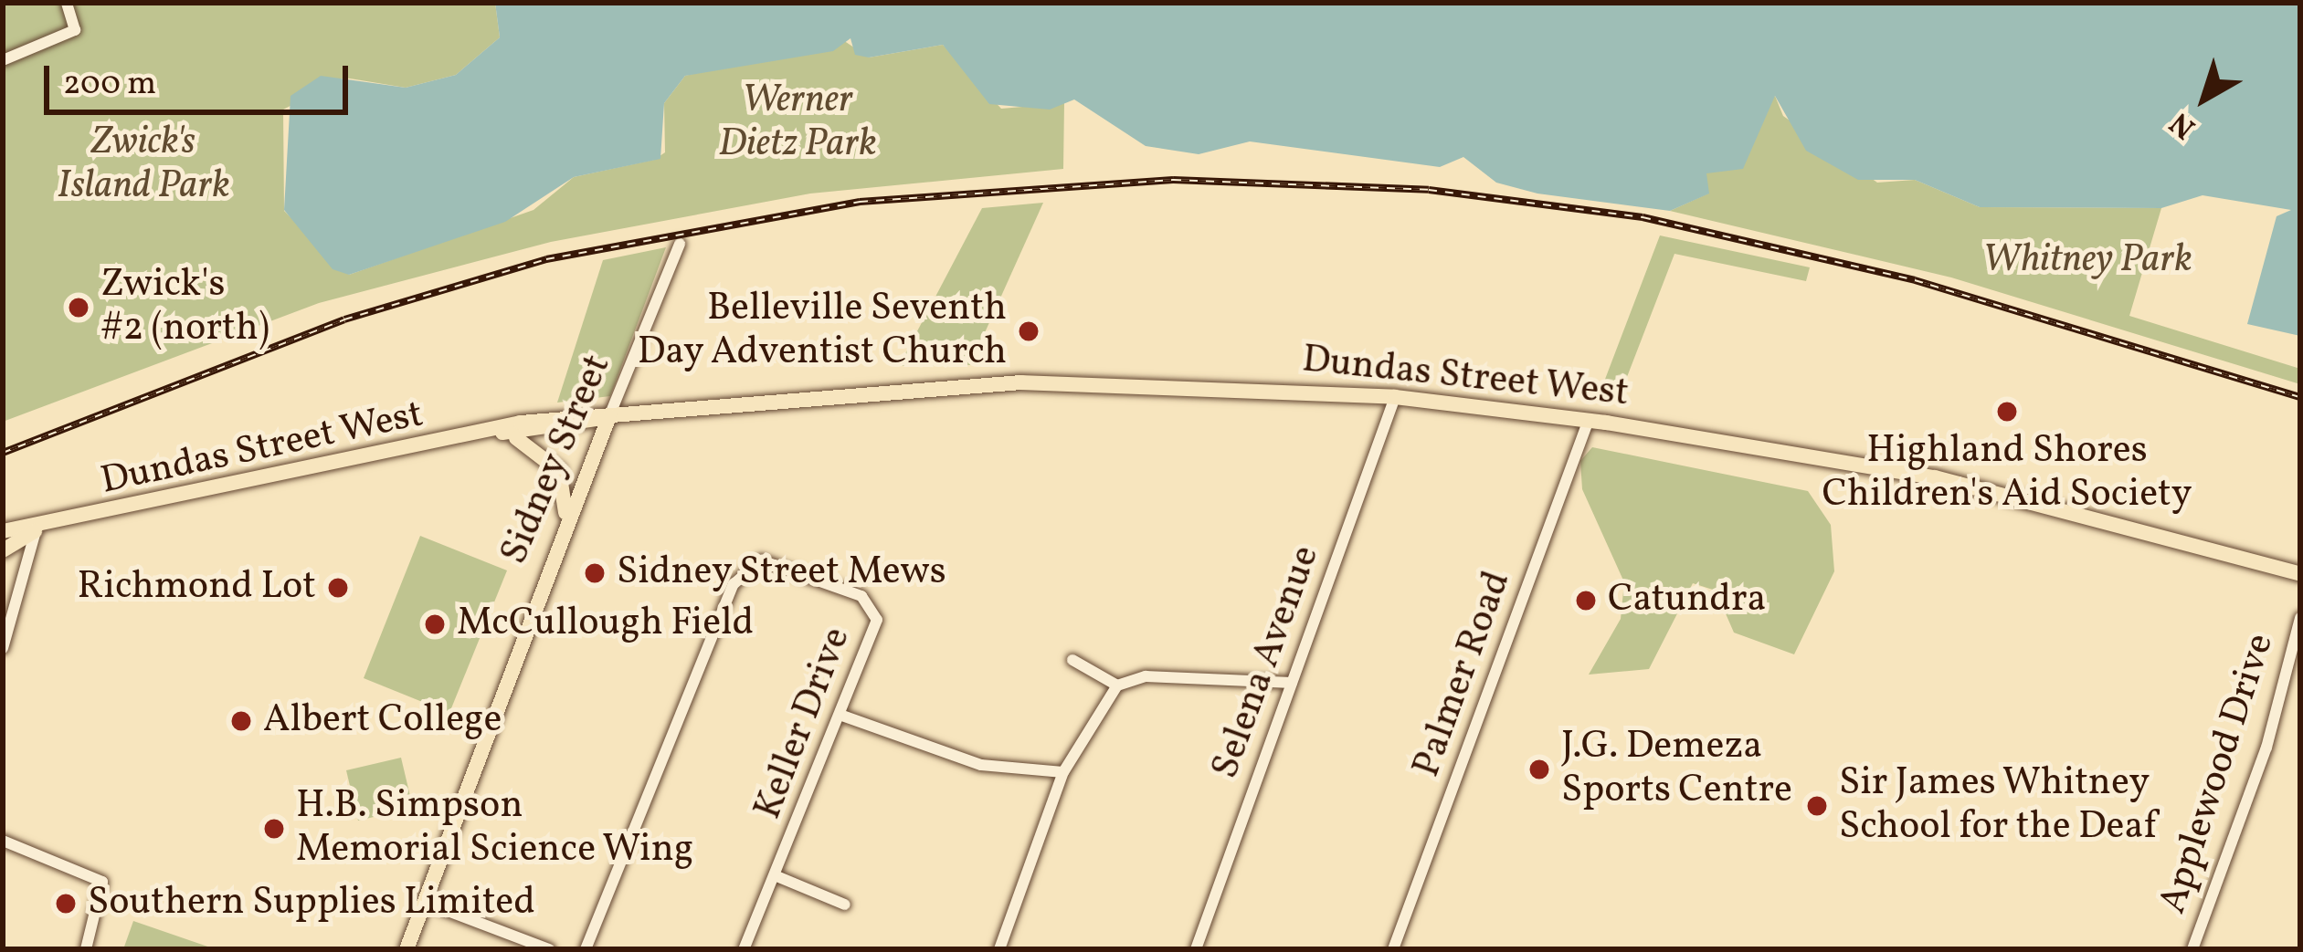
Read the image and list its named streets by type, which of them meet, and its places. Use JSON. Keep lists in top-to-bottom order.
{
  "streets": {
    "main road": ["Dundas Street West", "Sidney Street"],
    "street": [
      "Selena Avenue",
      "Palmer Road",
      "Keller Drive",
      "Applewood Drive"
    ]
  },
  "crossings": [
    ["Dundas Street West", "Sidney Street"],
    ["Dundas Street West", "Selena Avenue"],
    ["Dundas Street West", "Palmer Road"]
  ],
  "parks": ["Werner Dietz Park", "Zwick's Island Park", "Whitney Park"],
  "places": [
    "Zwick's #2 (north)",
    "Belleville Seventh Day Adventist Church",
    "Highland Shores Children's Aid Society",
    "Sidney Street Mews",
    "Richmond Lot",
    "Catundra",
    "McCullough Field",
    "Albert College",
    "J.G. Demeza Sports Centre",
    "Sir James Whitney School for the Deaf",
    "H.B. Simpson Memorial Science Wing",
    "Southern Supplies Limited"
  ],
  "scale_bar": "200 m",
  "north": "bottom left"
}
